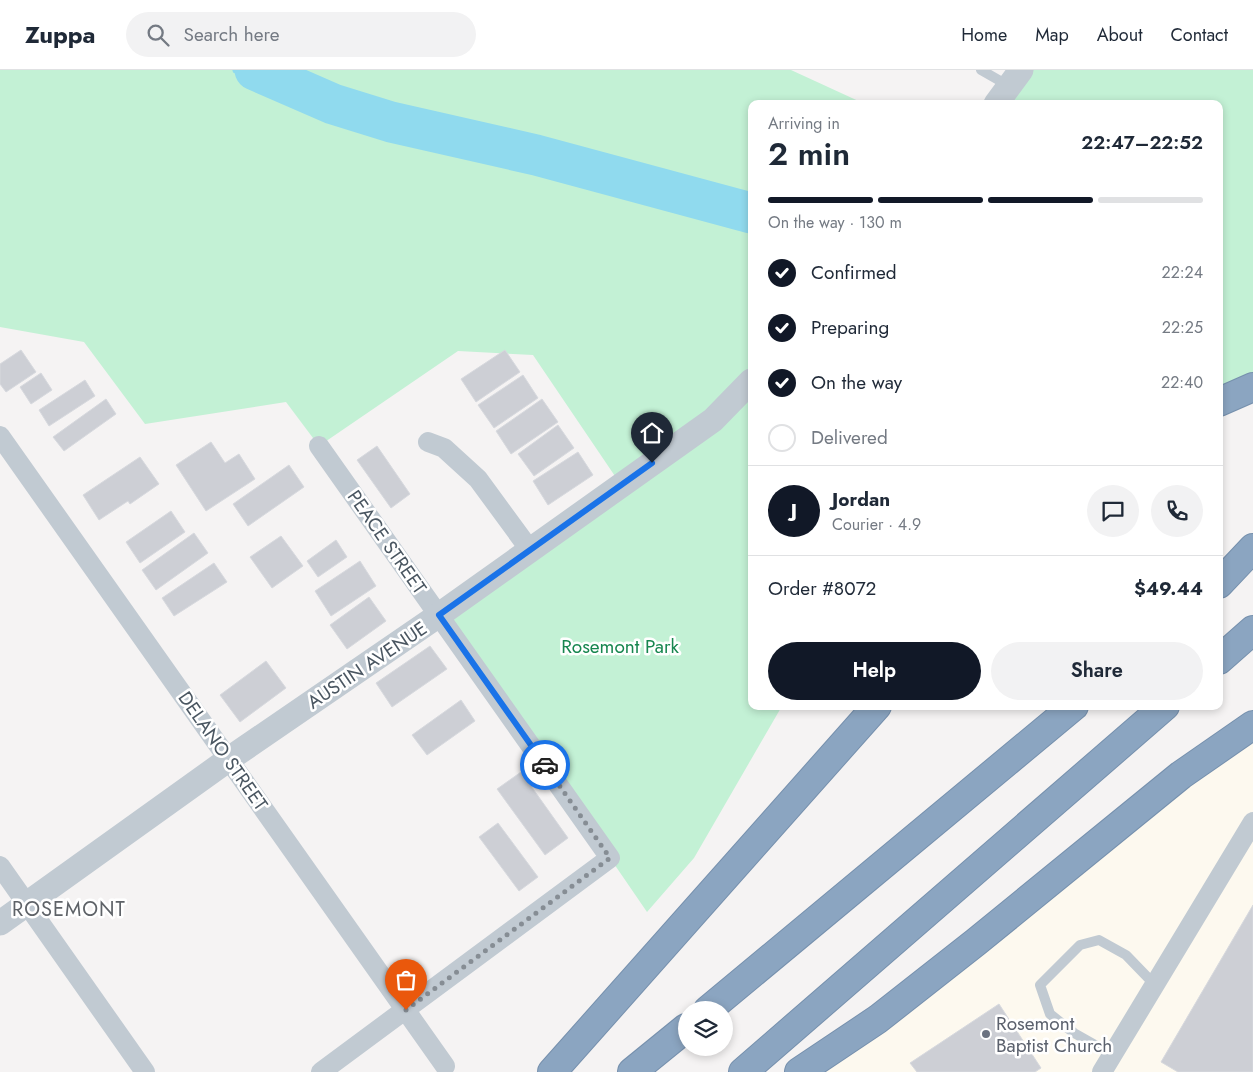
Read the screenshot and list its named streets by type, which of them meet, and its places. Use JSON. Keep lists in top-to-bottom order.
{
  "streets": {
    "street": ["PEACE STREET", "AUSTIN AVENUE", "DELANO STREET"]
  },
  "crossings": [
    ["PEACE STREET", "AUSTIN AVENUE"],
    ["PEACE STREET", "DELANO STREET"],
    ["AUSTIN AVENUE", "DELANO STREET"]
  ],
  "districts": ["ROSEMONT"],
  "parks": ["Rosemont Park"],
  "places": ["Rosemont Baptist Church"],
  "page": {
    "header": "Zuppa",
    "search": "Search here",
    "nav": [
      "Home",
      "Map",
      "About",
      "Contact"
    ],
    "heading": ["2 min", "Arriving in", "22:47–22:52"],
    "panel": [
      "Jordan",
      "Courier · 4.9",
      "Order #8072",
      "$49.44"
    ],
    "bar": "On the way · 130 m",
    "list": [
      ["Confirmed", "22:24"],
      ["Preparing", "22:25"],
      ["On the way", "22:40"],
      "Delivered"
    ],
    "round": "J",
    "buttons": ["Help", "Share"]
  }
}
